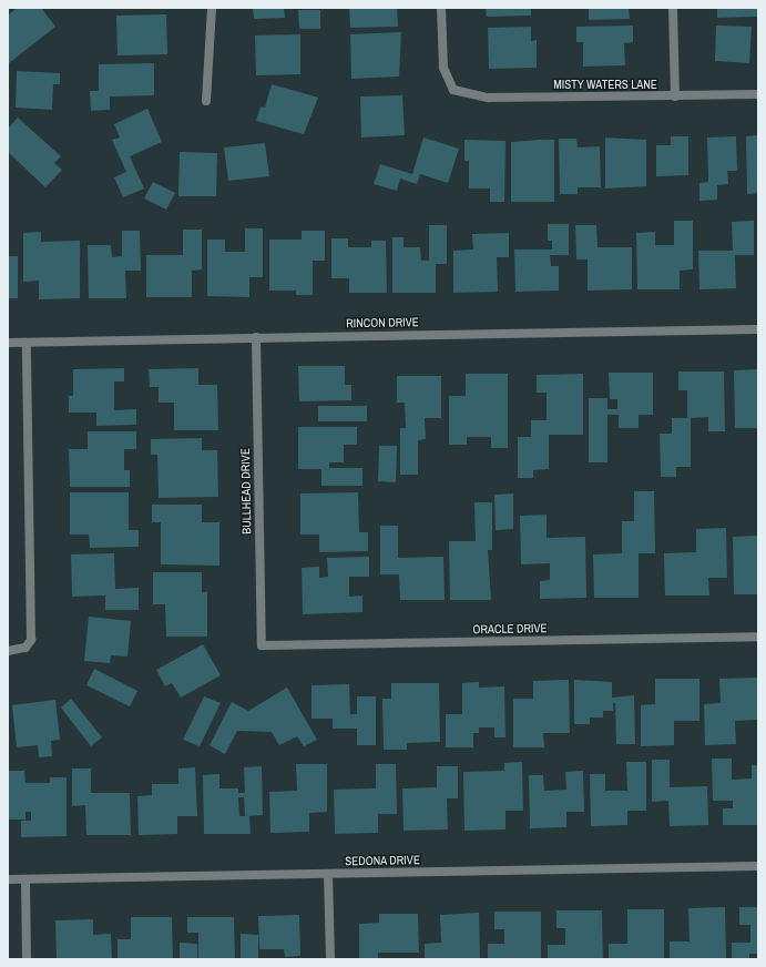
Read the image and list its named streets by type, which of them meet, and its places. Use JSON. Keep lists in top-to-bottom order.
{
  "streets": {
    "street": [
      "MISTY WATERS LANE",
      "RINCON DRIVE",
      "BULLHEAD DRIVE",
      "ORACLE DRIVE",
      "SEDONA DRIVE"
    ]
  },
  "crossings": [
    ["RINCON DRIVE", "BULLHEAD DRIVE"],
    ["BULLHEAD DRIVE", "ORACLE DRIVE"]
  ]
}
